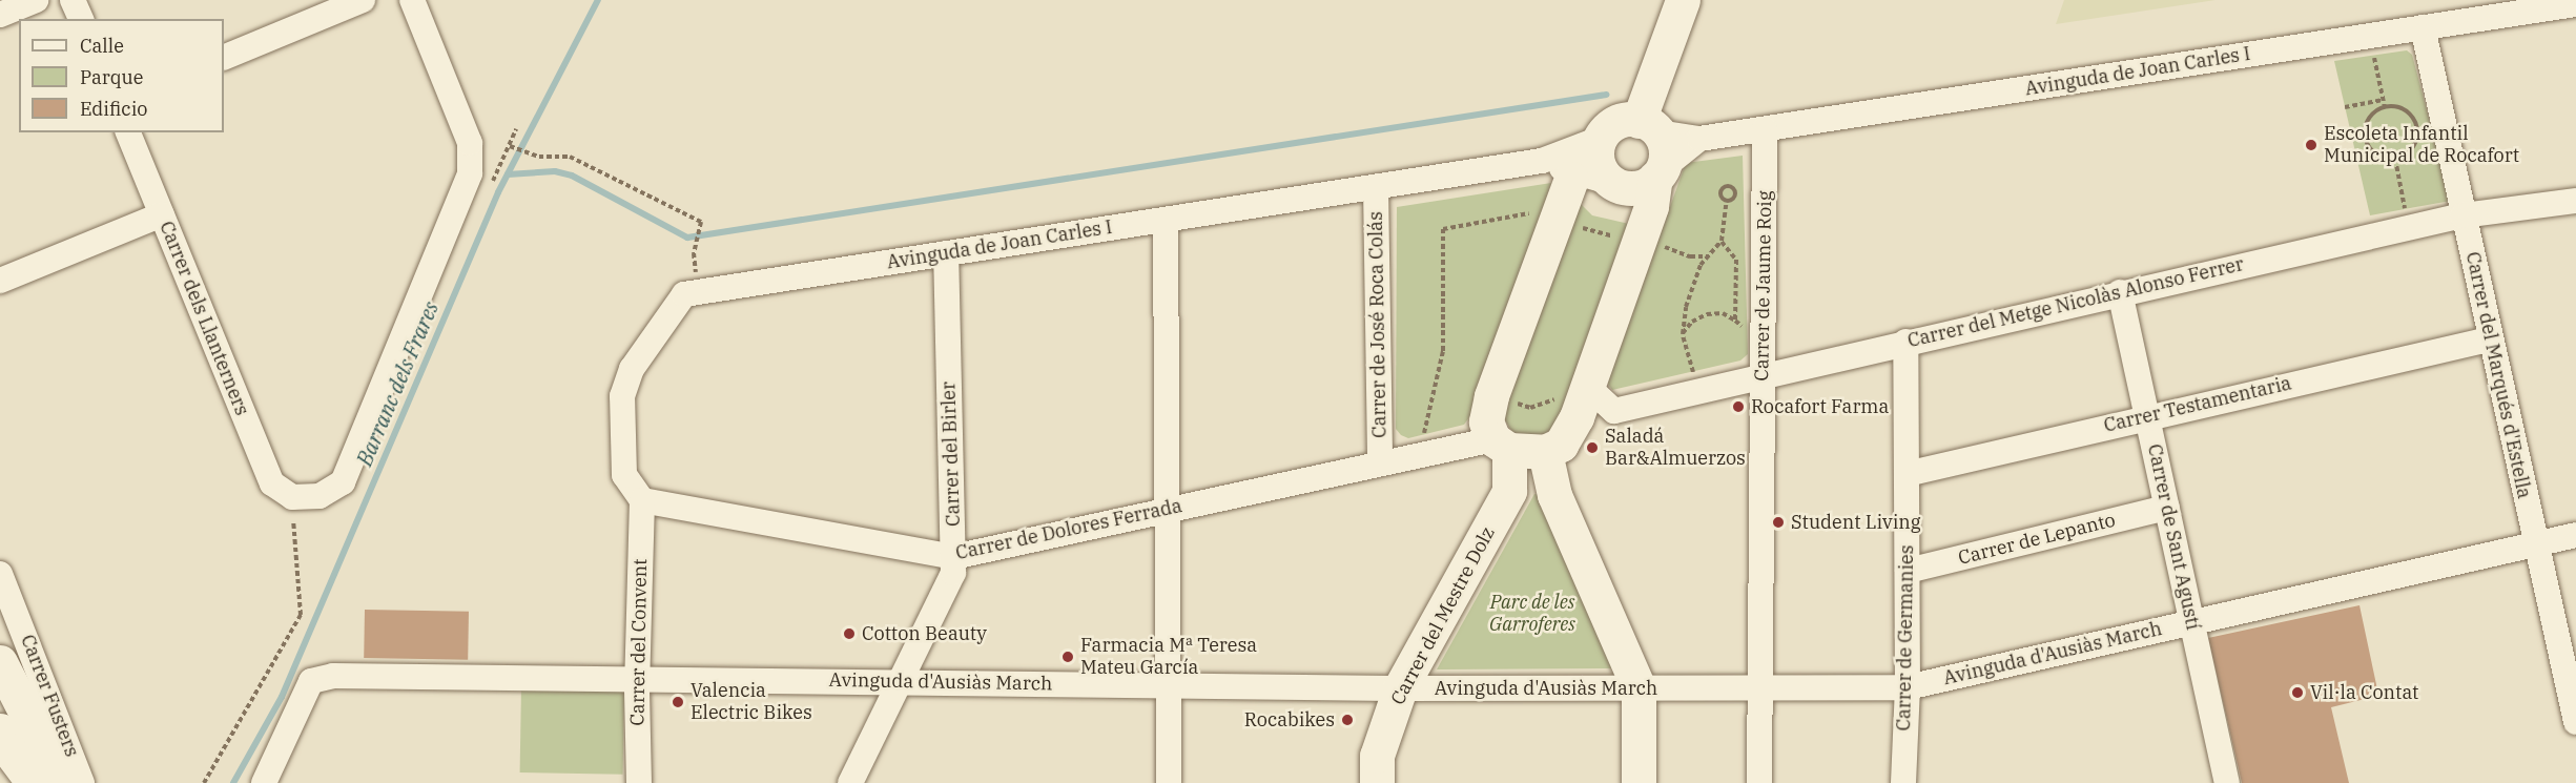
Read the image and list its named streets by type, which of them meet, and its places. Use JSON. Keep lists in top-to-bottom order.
{
  "streets": {
    "street": [
      "Avinguda de Joan Carles I",
      "Carrer de Jaume Roig",
      "Carrer del Metge Nicolàs Alonso Ferrer",
      "Carrer dels Llanterners",
      "Carrer de José Roca Colás",
      "Carrer del Marqués d'Estella",
      "Carrer Testamentaria",
      "Carrer del Birler",
      "Carrer de Dolores Ferrada",
      "Carrer de Sant Agustí",
      "Carrer de Lepanto",
      "Carrer del Mestre Dolz",
      "Carrer de Germanies",
      "Carrer del Convent",
      "Avinguda d'Ausiàs March",
      "Carrer Fusters"
    ]
  },
  "crossings": [
    ["Avinguda de Joan Carles I", "Carrer de Jaume Roig"],
    ["Avinguda de Joan Carles I", "Carrer de José Roca Colás"],
    ["Avinguda de Joan Carles I", "Carrer del Marqués d'Estella"],
    ["Avinguda de Joan Carles I", "Carrer del Birler"],
    ["Avinguda de Joan Carles I", "Carrer de Dolores Ferrada"],
    ["Avinguda de Joan Carles I", "Carrer del Mestre Dolz"],
    ["Avinguda de Joan Carles I", "Carrer del Convent"],
    ["Carrer de Jaume Roig", "Carrer del Metge Nicolàs Alonso Ferrer"],
    ["Carrer de Jaume Roig", "Avinguda d'Ausiàs March"],
    ["Carrer del Metge Nicolàs Alonso Ferrer", "Carrer del Marqués d'Estella"],
    ["Carrer del Metge Nicolàs Alonso Ferrer", "Carrer de Sant Agustí"],
    ["Carrer del Metge Nicolàs Alonso Ferrer", "Carrer de Germanies"],
    ["Carrer de José Roca Colás", "Carrer de Dolores Ferrada"],
    ["Carrer del Marqués d'Estella", "Carrer Testamentaria"],
    ["Carrer del Marqués d'Estella", "Avinguda d'Ausiàs March"],
    ["Carrer Testamentaria", "Carrer de Sant Agustí"],
    ["Carrer Testamentaria", "Carrer de Germanies"],
    ["Carrer del Birler", "Carrer de Dolores Ferrada"],
    ["Carrer del Birler", "Avinguda d'Ausiàs March"],
    ["Carrer de Dolores Ferrada", "Carrer del Mestre Dolz"],
    ["Carrer de Dolores Ferrada", "Carrer del Convent"],
    ["Carrer de Sant Agustí", "Carrer de Lepanto"],
    ["Carrer de Sant Agustí", "Avinguda d'Ausiàs March"],
    ["Carrer de Lepanto", "Carrer de Germanies"],
    ["Carrer del Mestre Dolz", "Avinguda d'Ausiàs March"],
    ["Carrer de Germanies", "Avinguda d'Ausiàs March"],
    ["Carrer del Convent", "Avinguda d'Ausiàs March"]
  ],
  "water": ["Barranc dels Frares"],
  "parks": ["Parc de les Garroferes"],
  "places": [
    "Escoleta Infantil Municipal de Rocafort",
    "Rocafort Farma",
    "Saladá Bar&Almuerzos",
    "Student Living",
    "Cotton Beauty",
    "Farmacia Mª Teresa Mateu García",
    "Vil·la Contat",
    "Valencia Electric Bikes",
    "Rocabikes"
  ],
  "legend": ["Calle", "Parque", "Edificio"]
}
